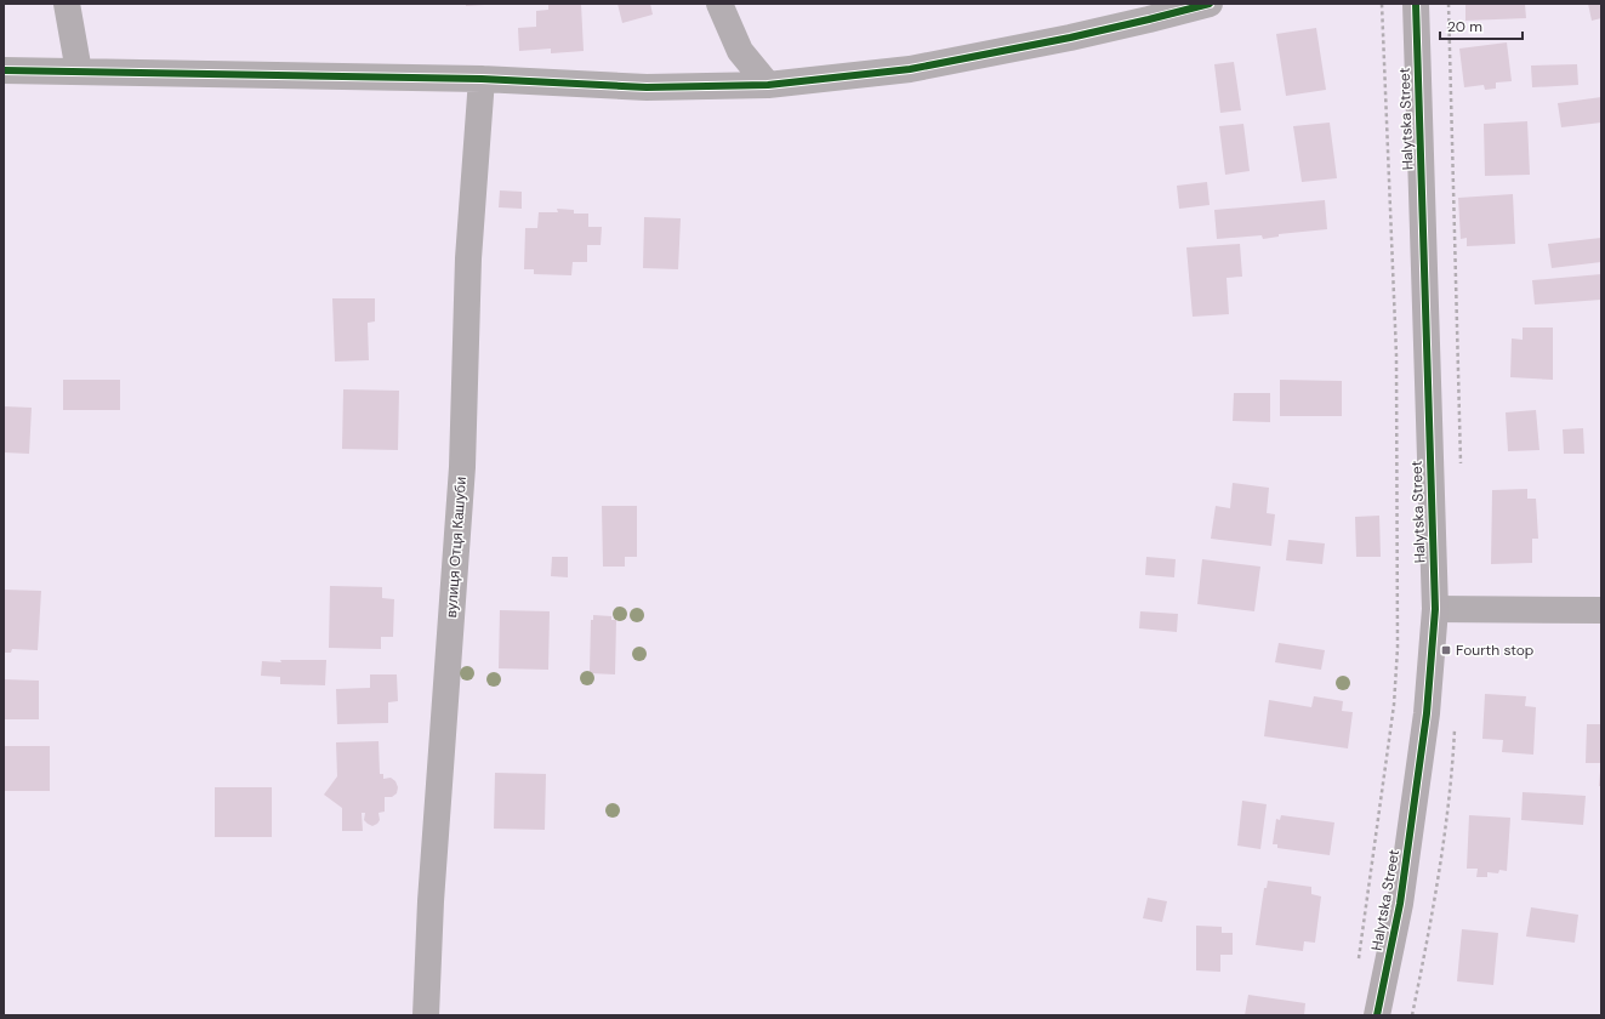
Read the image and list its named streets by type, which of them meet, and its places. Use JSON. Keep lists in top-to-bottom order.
{
  "streets": {
    "street": ["Halytska Street", "вулиця Отця Кашуби"]
  },
  "places": {
    "transit": ["Fourth stop"]
  },
  "scale_bar": "20 m"
}
